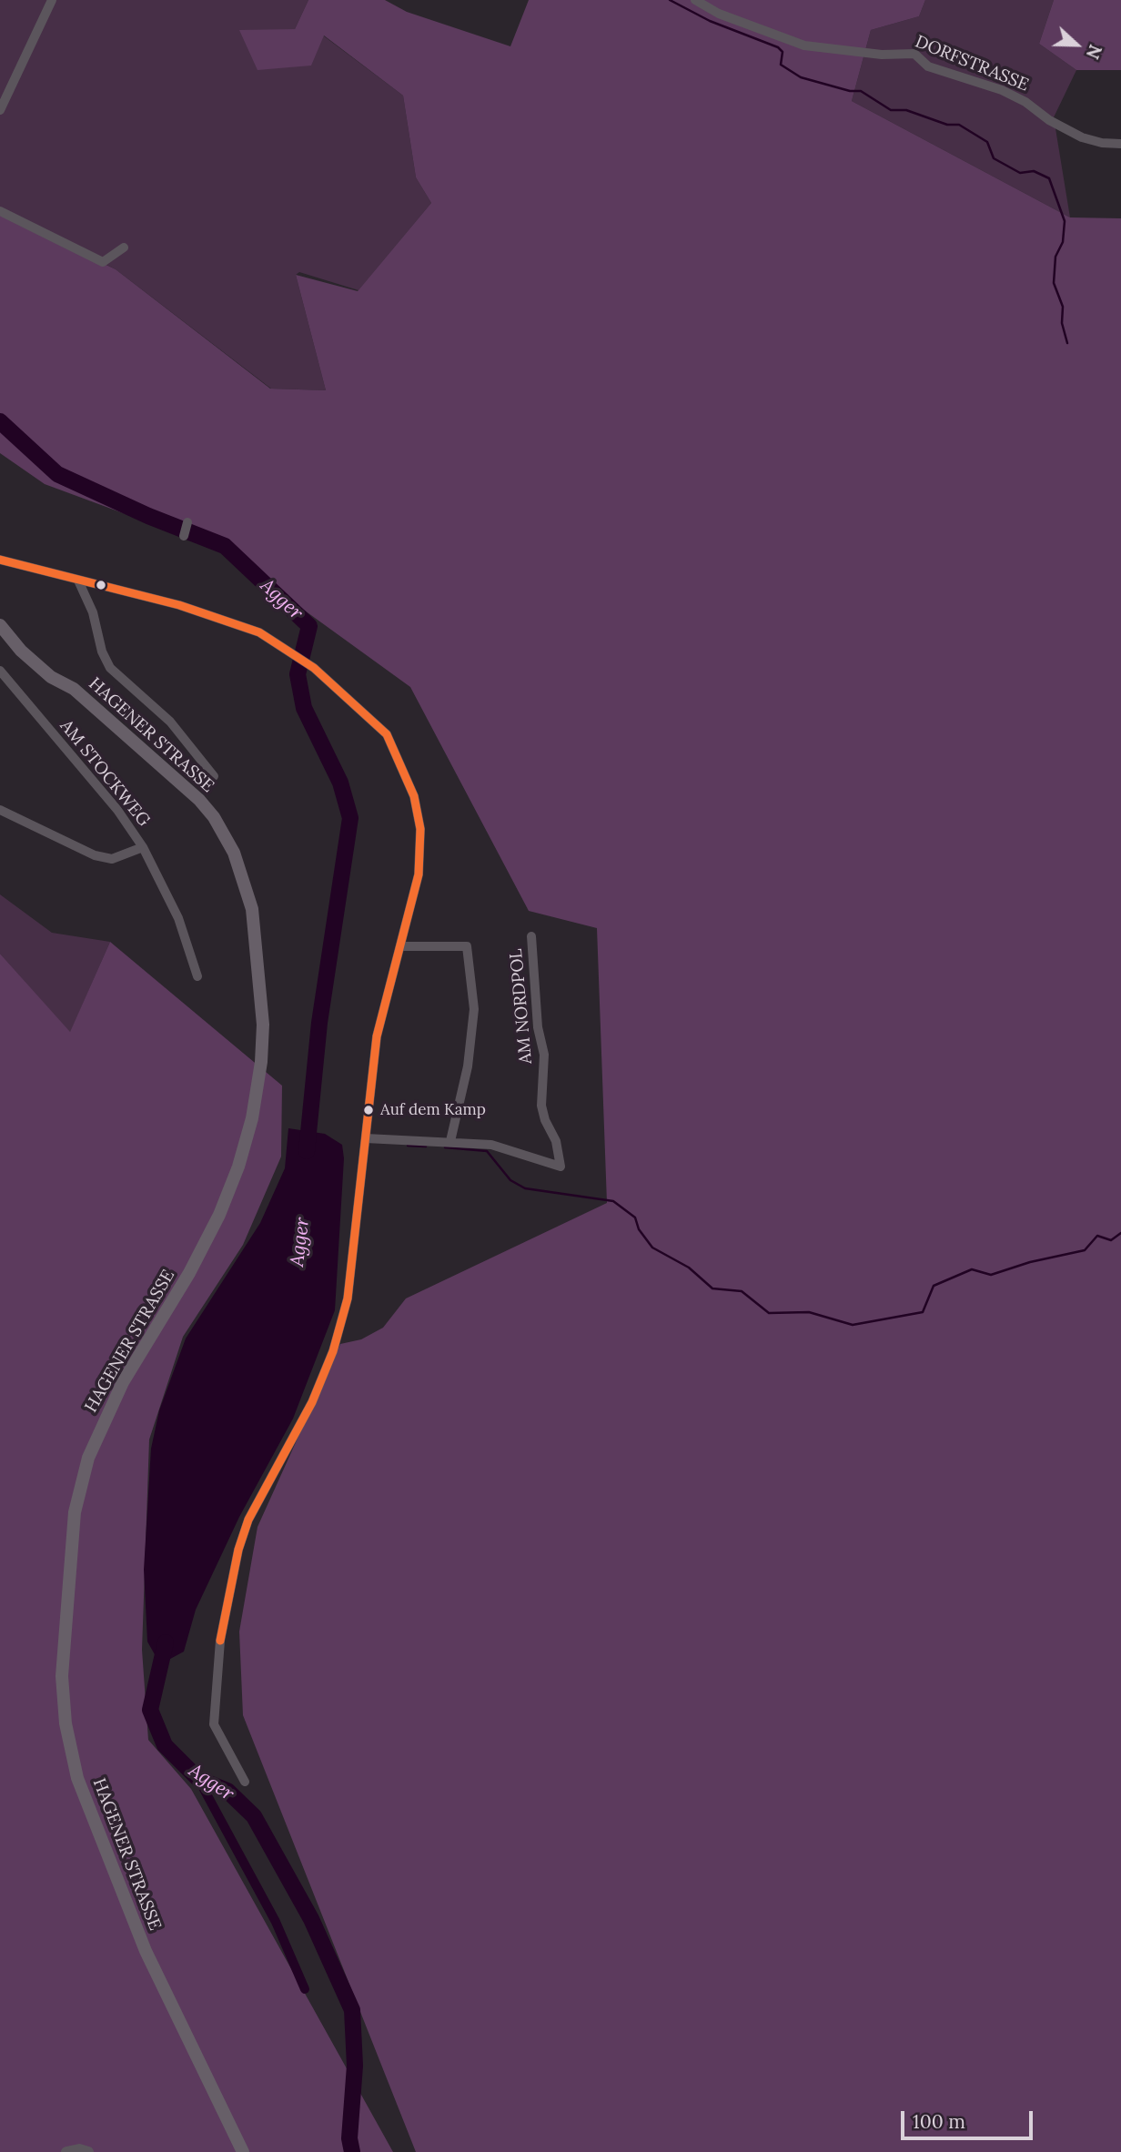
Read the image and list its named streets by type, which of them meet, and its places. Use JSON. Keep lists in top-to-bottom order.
{
  "streets": {
    "main road": ["HAGENER STRASSE"],
    "street": ["DORFSTRASSE", "AM STOCKWEG", "AM NORDPOL"]
  },
  "water": ["Agger"],
  "places": ["Auf dem Kamp"],
  "scale_bar": "100 m",
  "north": "right"
}
